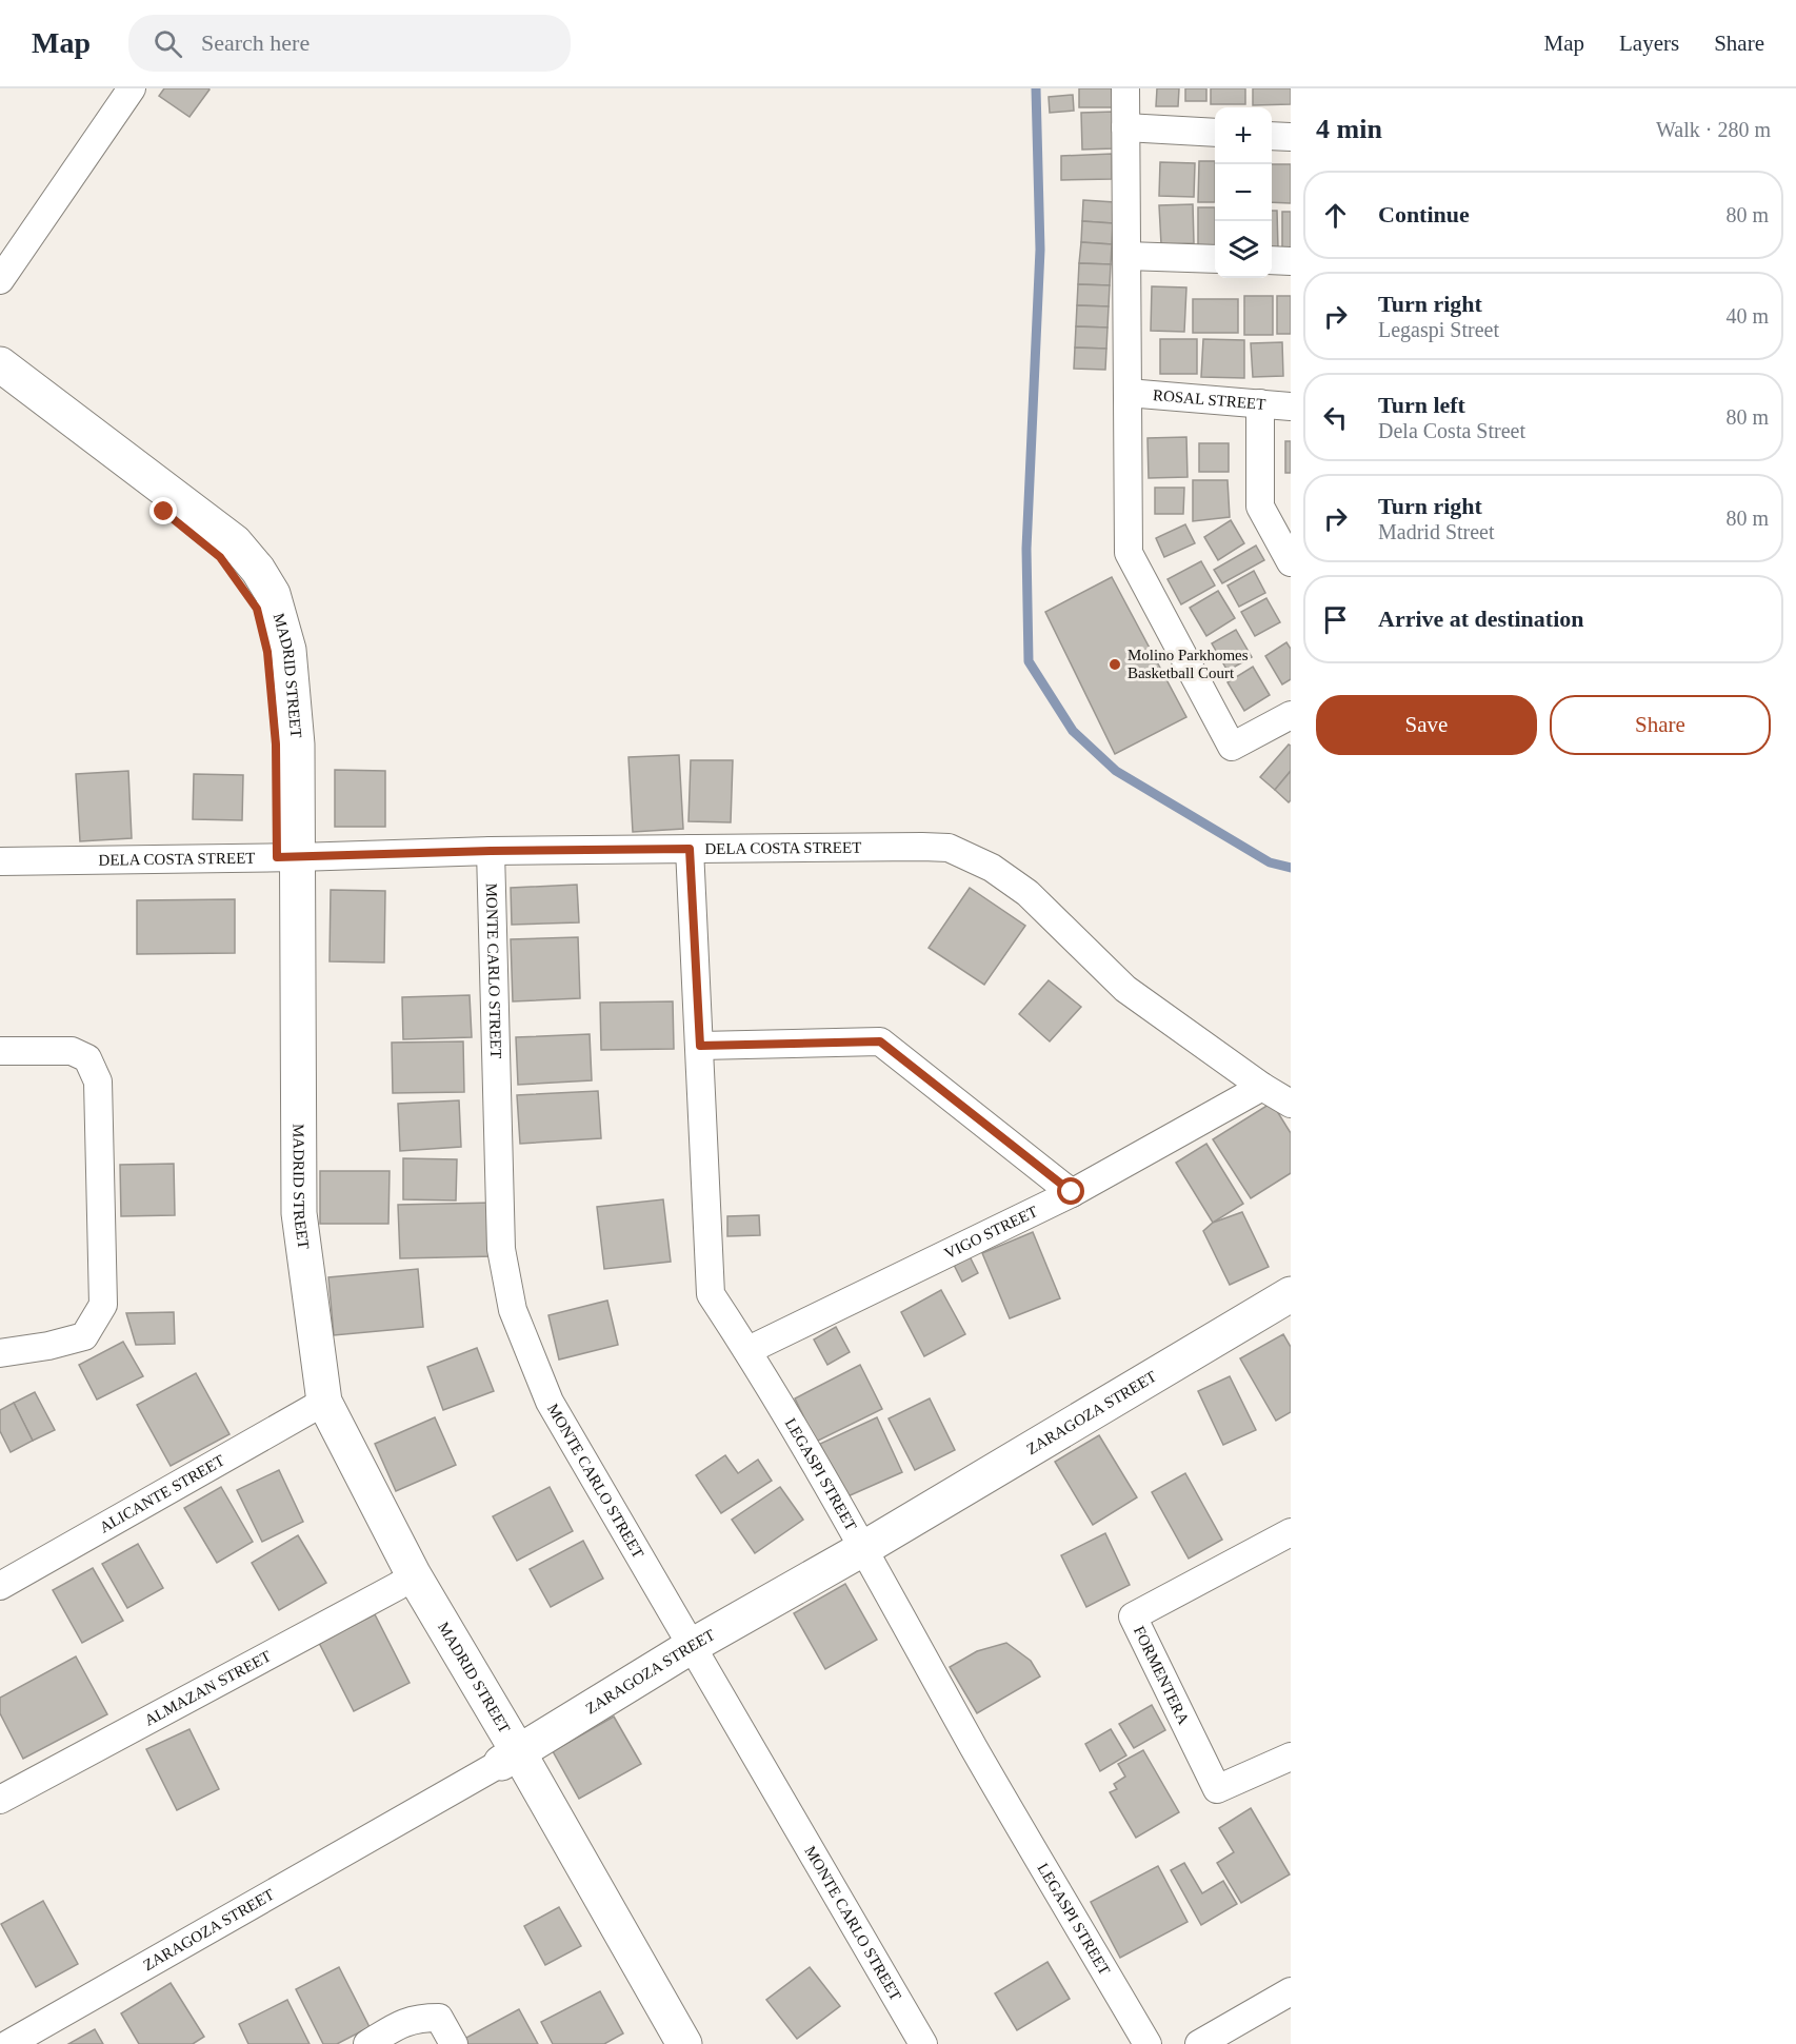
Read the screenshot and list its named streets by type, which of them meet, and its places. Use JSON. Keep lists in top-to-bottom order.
{
  "streets": {
    "street": [
      "ROSAL STREET",
      "MADRID STREET",
      "DELA COSTA STREET",
      "MONTE CARLO STREET",
      "VIGO STREET",
      "ZARAGOZA STREET",
      "LEGASPI STREET",
      "ALICANTE STREET",
      "FORMENTERA",
      "ALMAZAN STREET"
    ]
  },
  "crossings": [
    ["MADRID STREET", "DELA COSTA STREET"],
    ["MADRID STREET", "ZARAGOZA STREET"],
    ["MADRID STREET", "ALICANTE STREET"],
    ["MADRID STREET", "ALMAZAN STREET"],
    ["DELA COSTA STREET", "MONTE CARLO STREET"],
    ["DELA COSTA STREET", "VIGO STREET"],
    ["DELA COSTA STREET", "LEGASPI STREET"],
    ["MONTE CARLO STREET", "ZARAGOZA STREET"],
    ["VIGO STREET", "LEGASPI STREET"],
    ["ZARAGOZA STREET", "LEGASPI STREET"]
  ],
  "places": ["Molino Parkhomes Basketball Court"],
  "page": {
    "header": "Map",
    "search": "Search here",
    "nav": ["Map", "Layers", "Share"],
    "heading": ["4 min", "Walk · 280 m"],
    "map_buttons": ["+", "−"],
    "list": [
      ["Continue", "80 m"],
      ["Turn right", "Legaspi Street", "40 m"],
      ["Turn left", "Dela Costa Street", "80 m"],
      ["Turn right", "Madrid Street", "80 m"],
      "Arrive at destination"
    ],
    "buttons": ["Save", "Share"]
  }
}
